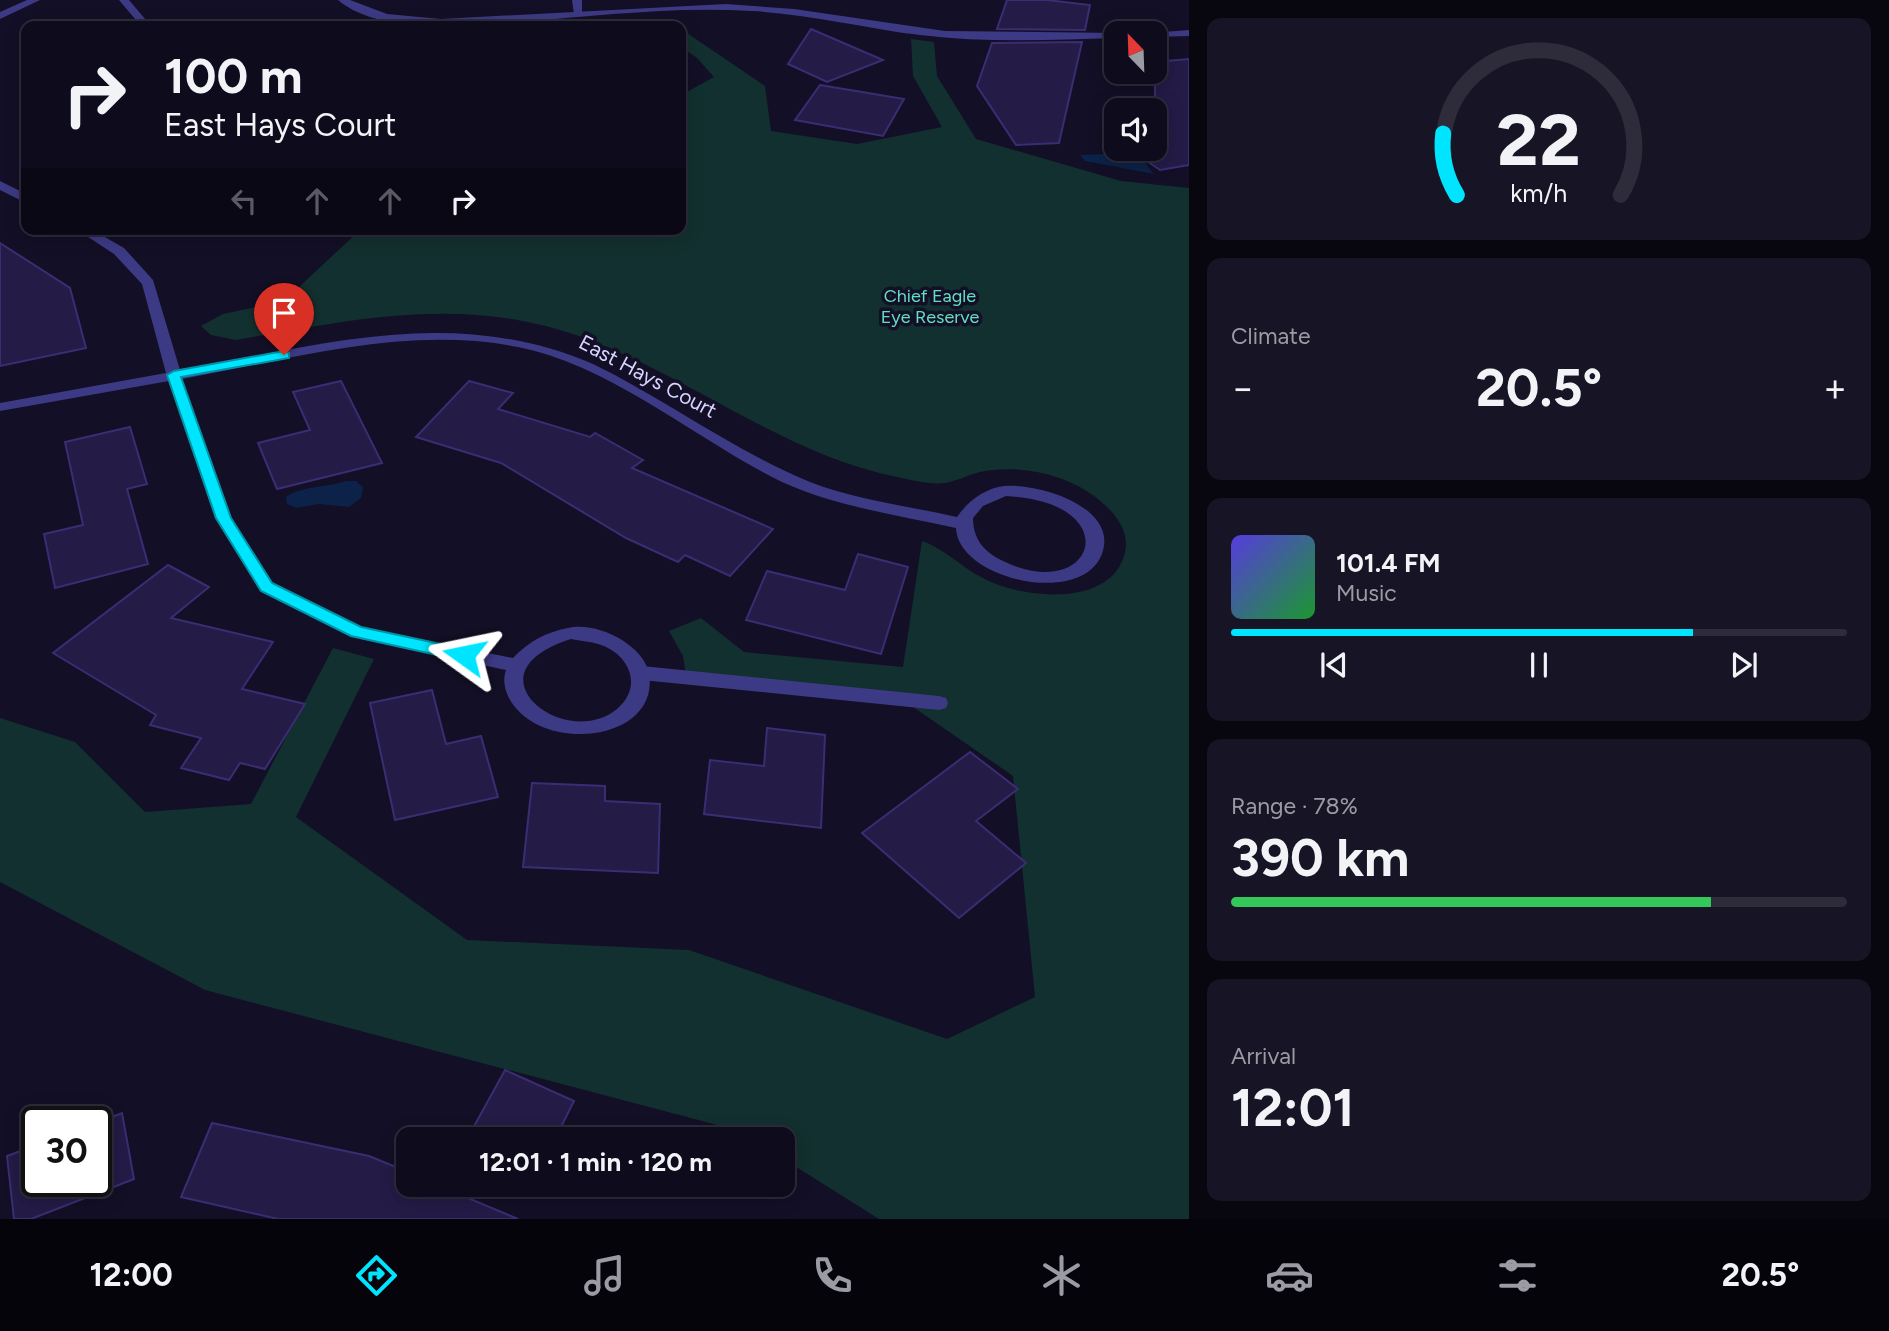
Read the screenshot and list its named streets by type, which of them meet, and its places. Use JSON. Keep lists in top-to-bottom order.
{
  "streets": {
    "street": ["East Hays Court"]
  },
  "parks": ["Chief Eagle Eye Reserve"],
  "north": "top left",
  "page": {
    "turn": ["100 m", "East Hays Court"],
    "tile": [
      "Climate",
      ["Range · 78%", "390 km"],
      ["Arrival", "12:01"]
    ],
    "heat": ["−", "20.5°", "+"],
    "song": ["101.4 FM", "Music"],
    "limit": "30",
    "trip": "12:01 · 1 min · 120 m",
    "tabs": ["12:00", "20.5°"],
    "gauge": ["22", "km/h"]
  }
}
